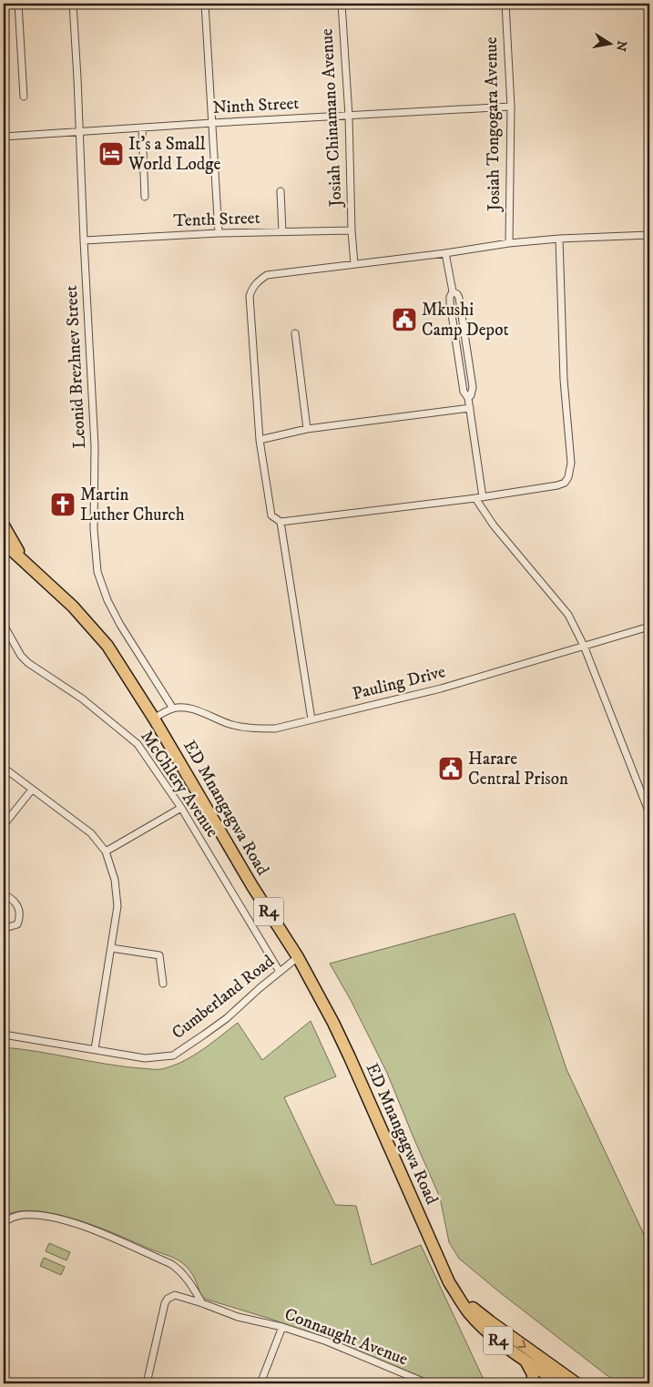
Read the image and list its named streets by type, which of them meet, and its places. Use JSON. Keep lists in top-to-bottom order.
{
  "streets": {
    "highway": ["ED Mnangagwa Road", "R4"],
    "street": [
      "Ninth Street",
      "Josiah Chinamano Avenue",
      "Josiah Tongogara Avenue",
      "Tenth Street",
      "Leonid Brezhnev Street",
      "Pauling Drive",
      "McChlery Avenue",
      "Cumberland Road",
      "Connaught Avenue"
    ]
  },
  "crossings": [
    ["Ninth Street", "Josiah Chinamano Avenue"],
    ["Ninth Street", "Josiah Tongogara Avenue"],
    ["Ninth Street", "Leonid Brezhnev Street"],
    ["Josiah Chinamano Avenue", "Tenth Street"],
    ["Tenth Street", "Leonid Brezhnev Street"],
    ["Leonid Brezhnev Street", "Pauling Drive"],
    ["McChlery Avenue", "Cumberland Road"],
    ["ED Mnangagwa Road", "Cumberland Road"]
  ],
  "places": {
    "hotel": ["It's a Small World Lodge"],
    "public building": ["Mkushi Camp Depot", "Harare Central Prison"],
    "church": ["Martin Luther Church"]
  },
  "north": "right"
}
